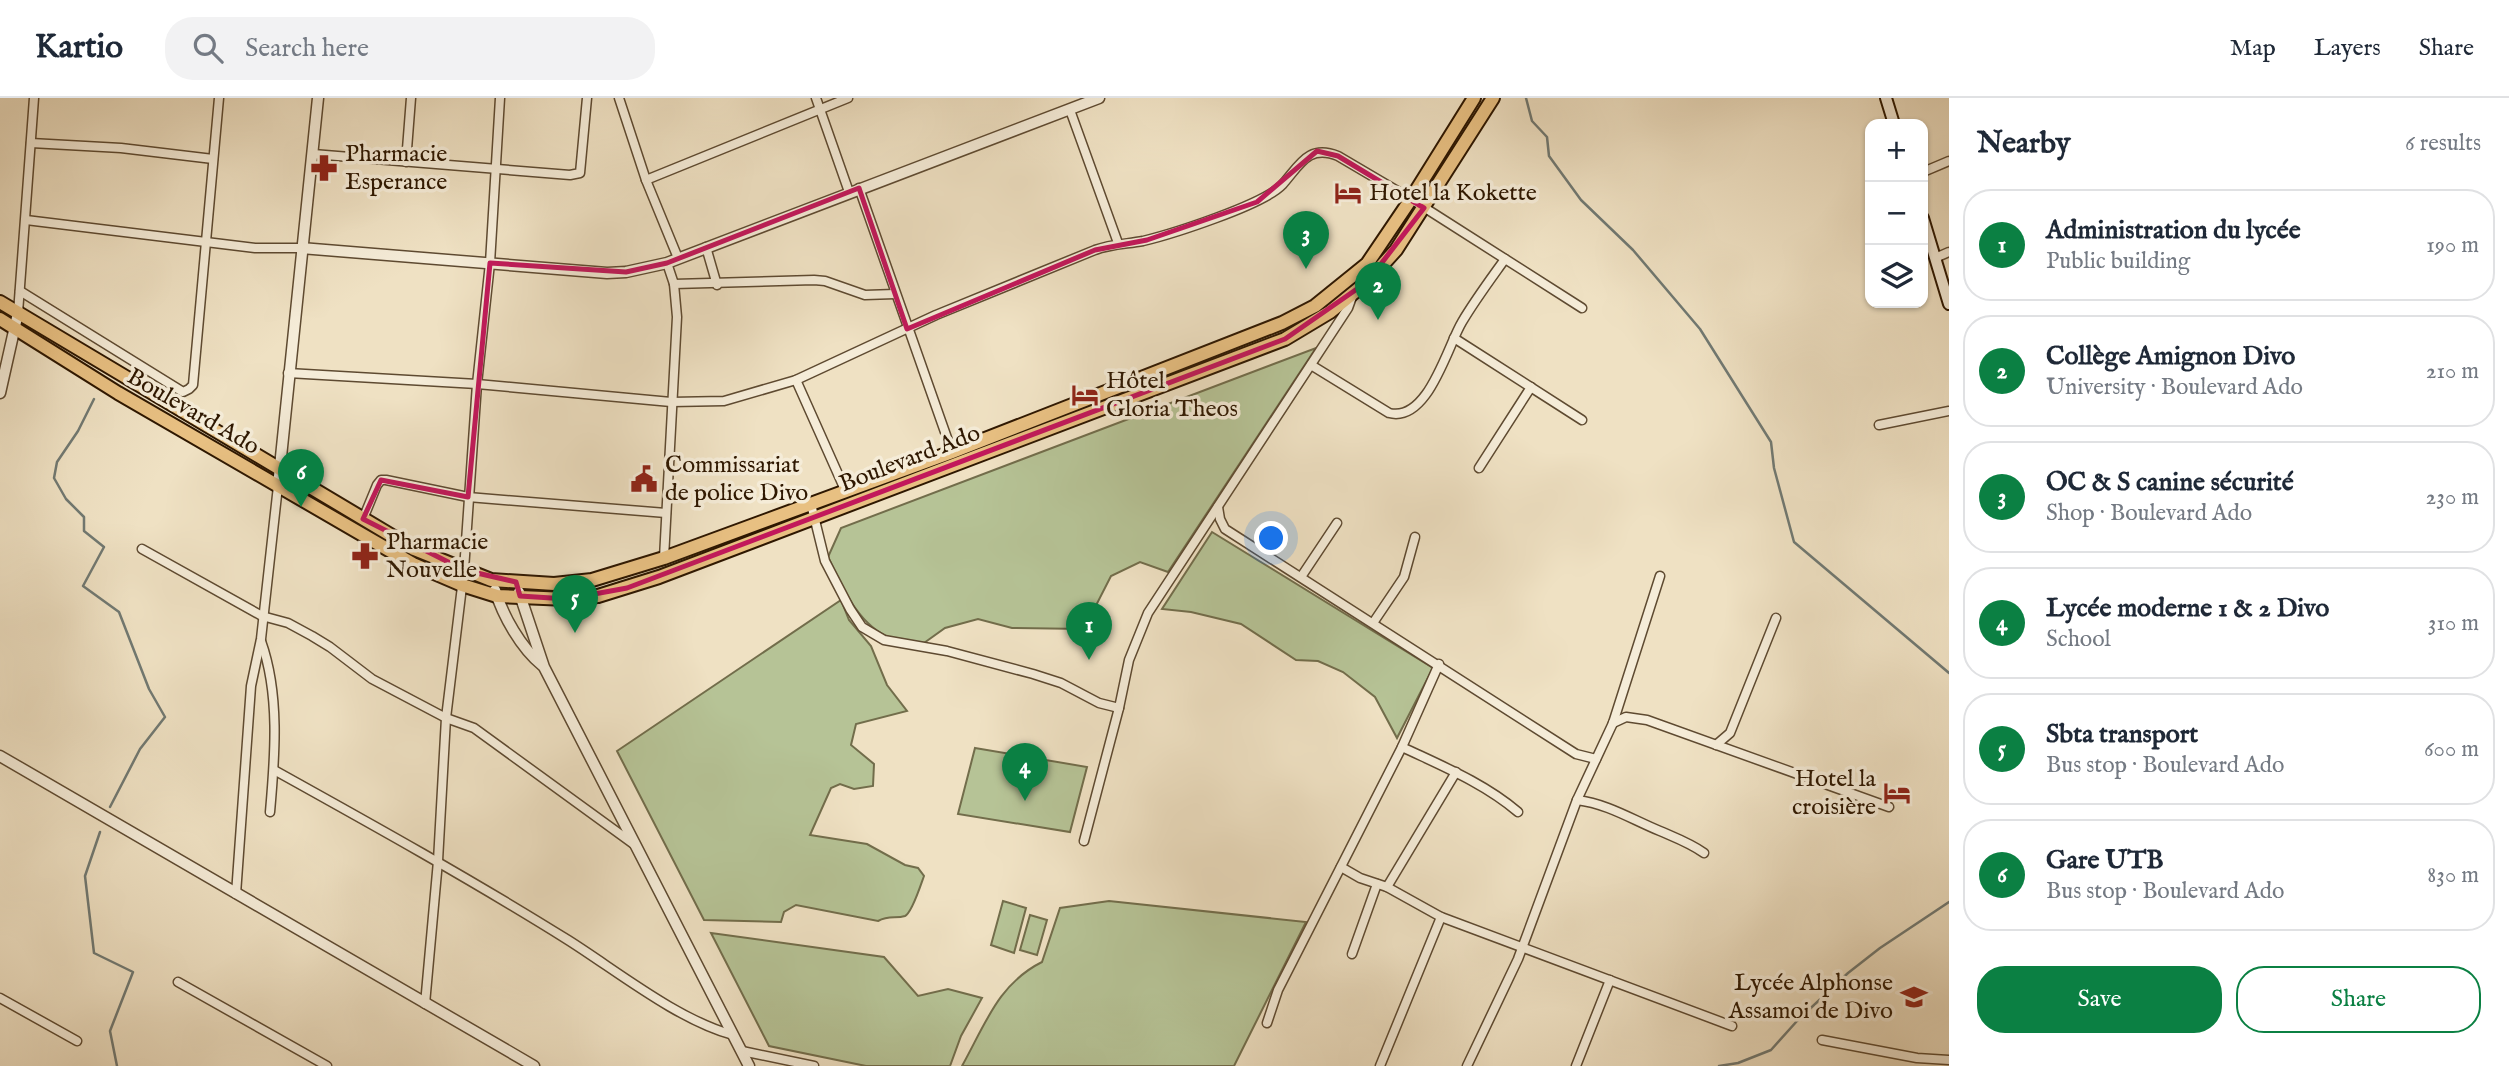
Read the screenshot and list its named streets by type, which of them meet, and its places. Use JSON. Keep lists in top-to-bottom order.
{
  "streets": {
    "main road": ["Boulevard Ado"]
  },
  "places": {
    "pharmacy": ["Pharmacie Esperance", "Pharmacie Nouvelle"],
    "hotel": ["Hotel la Kokette", "Hôtel Gloria Theos", "Hotel la croisière"],
    "public building": ["Commissariat de police Divo"],
    "school or university": ["Lycée Alphonse Assamoi de Divo"]
  },
  "page": {
    "header": "Kartio",
    "search": "Search here",
    "nav": ["Map", "Layers", "Share"],
    "heading": ["Nearby", "6 results"],
    "map_buttons": ["+", "−"],
    "list": [
      {
        "mark": "1",
        "name": "Administration du lycée",
        "note": "Public building",
        "value": "190 m"
      },
      {
        "mark": "2",
        "name": "Collège Amignon Divo",
        "note": "University · Boulevard Ado",
        "value": "210 m"
      },
      {
        "mark": "3",
        "name": "OC & S canine sécurité",
        "note": "Shop · Boulevard Ado",
        "value": "230 m"
      },
      {
        "mark": "4",
        "name": "Lycée moderne 1 & 2 Divo",
        "note": "School",
        "value": "310 m"
      },
      {
        "mark": "5",
        "name": "Sbta transport",
        "note": "Bus stop · Boulevard Ado",
        "value": "600 m"
      },
      {
        "mark": "6",
        "name": "Gare UTB",
        "note": "Bus stop · Boulevard Ado",
        "value": "830 m"
      }
    ],
    "pins": [
      "3",
      "2",
      "6",
      "5",
      "1",
      "4"
    ],
    "buttons": ["Save", "Share"]
  }
}
